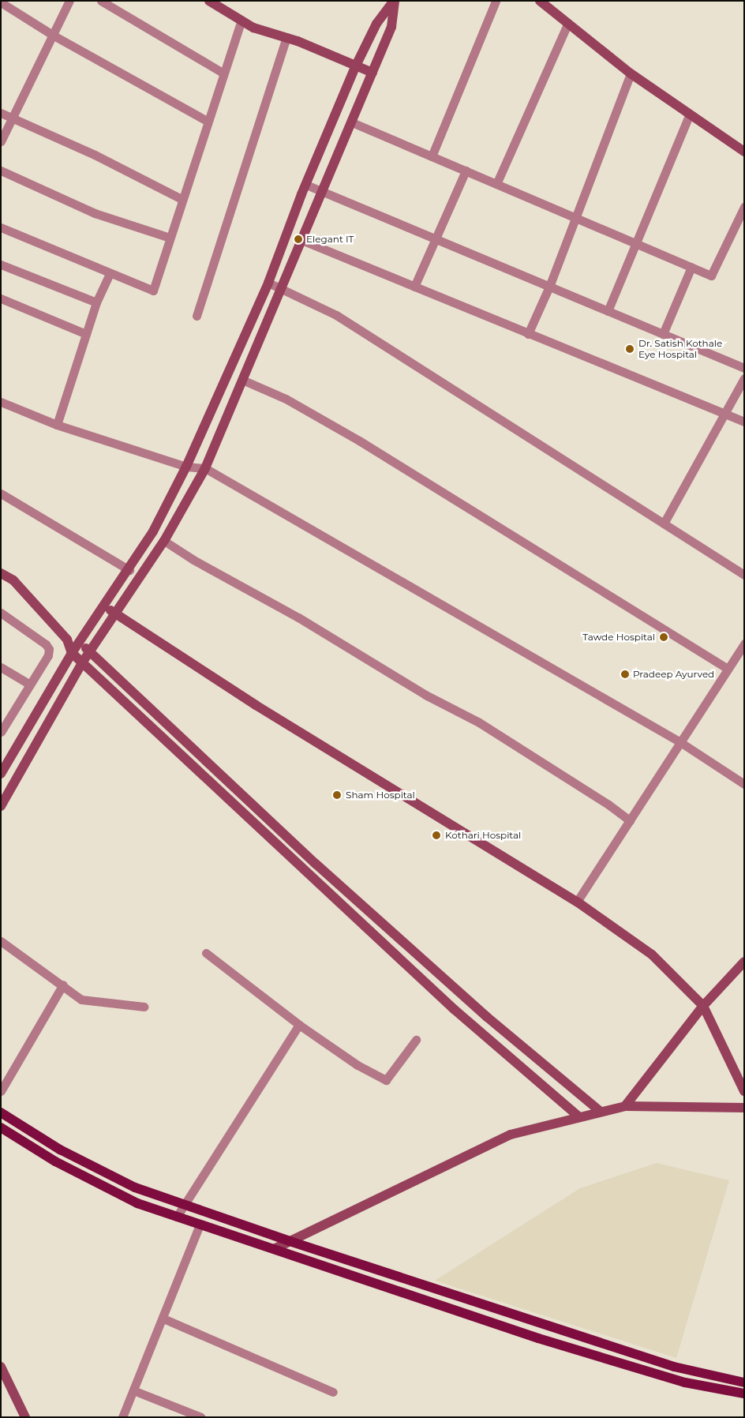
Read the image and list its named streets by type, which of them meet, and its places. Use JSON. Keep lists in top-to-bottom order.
{
  "places": [
    "Elegant IT",
    "Dr. Satish Kothale Eye Hospital",
    "Tawde Hospital",
    "Pradeep Ayurved",
    "Sham Hospital",
    "Kothari Hospital"
  ]
}
